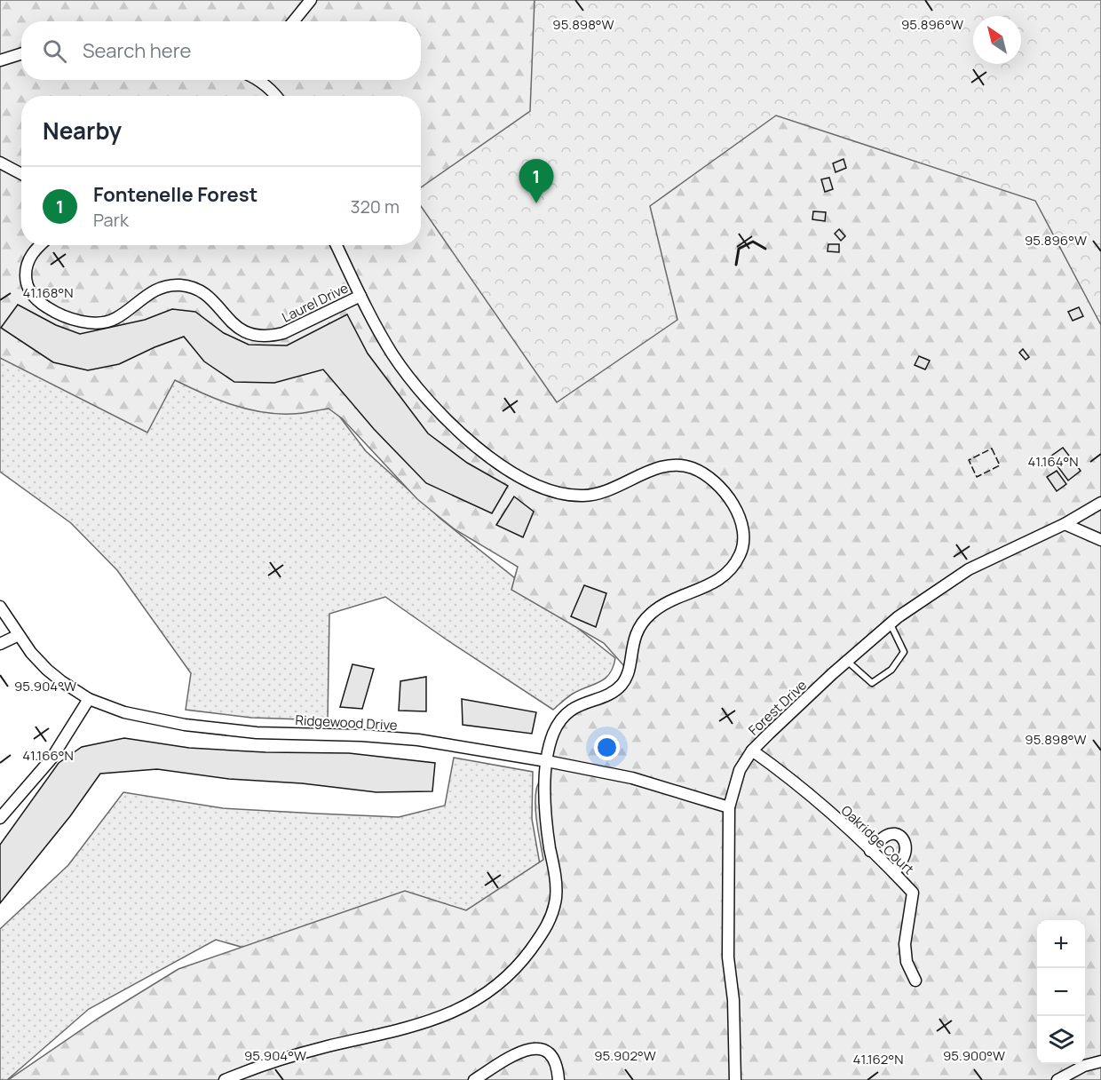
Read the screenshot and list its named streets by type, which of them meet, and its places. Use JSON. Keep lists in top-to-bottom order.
{
  "streets": {
    "street": [
      "Laurel Drive",
      "Forest Drive",
      "Ridgewood Drive",
      "Oakridge Court"
    ]
  },
  "crossings": [
    ["Forest Drive", "Ridgewood Drive"],
    ["Forest Drive", "Oakridge Court"]
  ],
  "north": "top left",
  "page": {
    "search": "Search here",
    "heading": "Nearby",
    "pins": "1",
    "list": [
      {
        "mark": "1",
        "name": "Fontenelle Forest",
        "note": "Park",
        "value": "320 m"
      }
    ],
    "map_buttons": ["+", "−"]
  },
  "coordinates": [
    "95.898°W",
    "95.896°W",
    "41.168°N",
    "41.164°N",
    "95.904°W",
    "41.166°N",
    "95.902°W",
    "95.900°W",
    "41.162°N"
  ]
}
